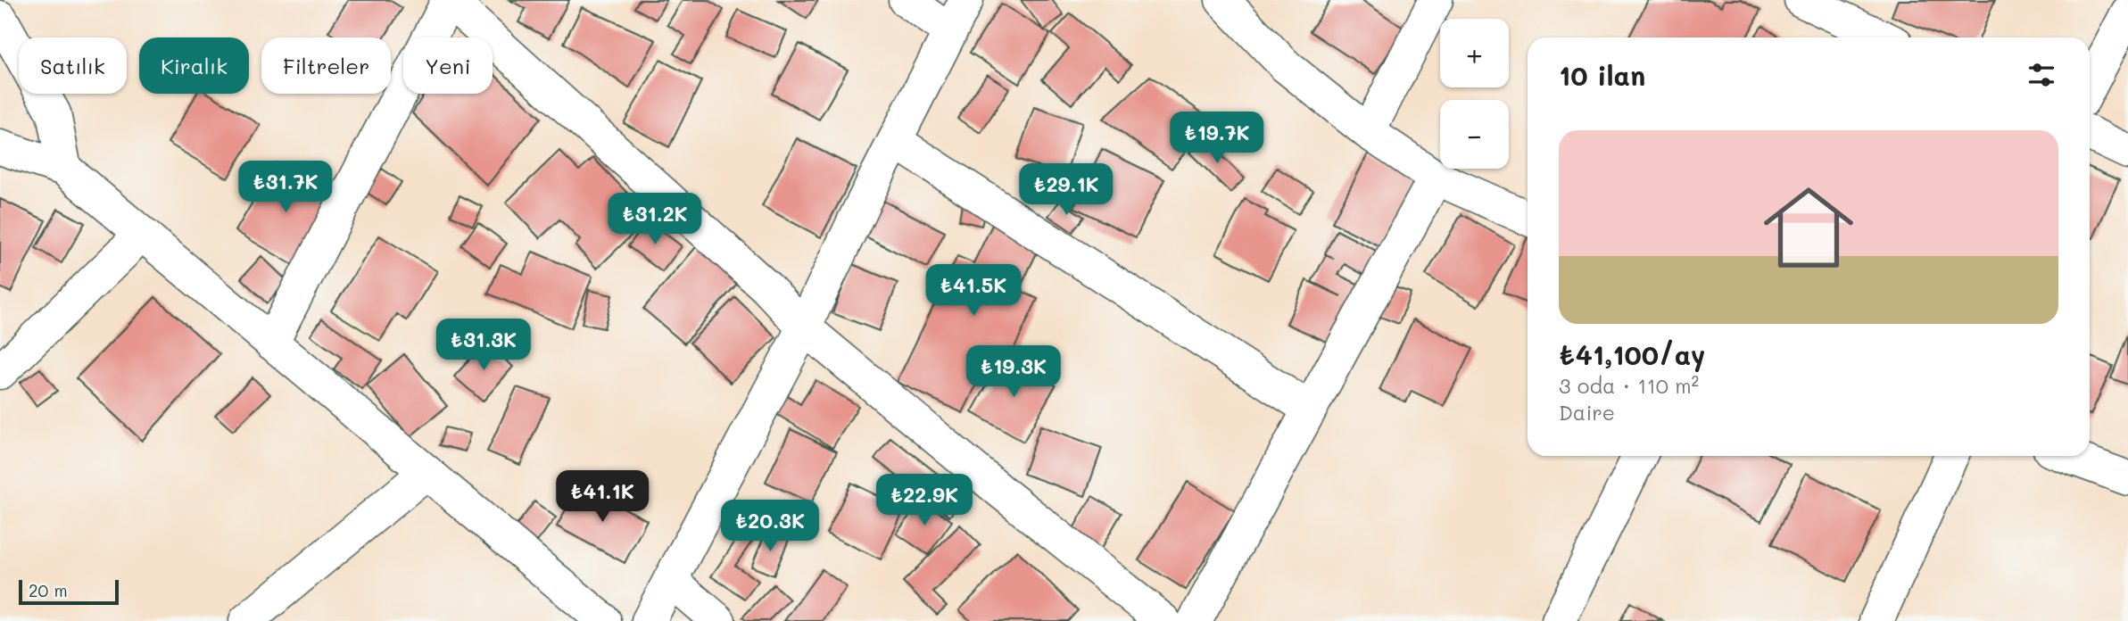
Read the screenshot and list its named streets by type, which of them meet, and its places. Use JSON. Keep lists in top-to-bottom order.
{
  "scale_bar": "20 m",
  "page": {
    "map_buttons": ["+", "−"],
    "chip": [
      "Satılık",
      "Kiralık",
      "Filtreler",
      "Yeni"
    ],
    "heading": "10 ilan",
    "price": [
      "₺19.7K",
      "₺31.7K",
      "₺29.1K",
      "₺31.2K",
      "₺41.5K",
      "₺31.3K",
      "₺19.3K",
      "₺41.1K",
      "₺22.9K",
      "₺20.3K"
    ],
    "list": [
      {
        "name": "₺41,100/ay",
        "note": "3 oda · 110 m² · Daire"
      }
    ],
    "scale": "20 m"
  }
}
